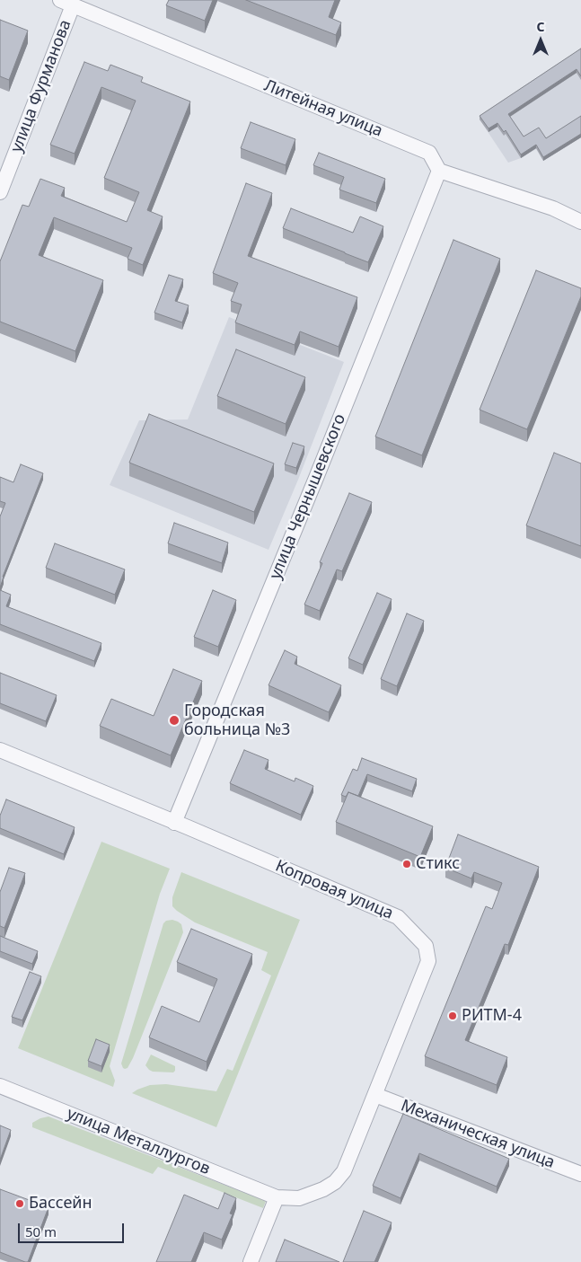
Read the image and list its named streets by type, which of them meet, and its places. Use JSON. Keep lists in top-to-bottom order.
{
  "streets": {
    "street": [
      "улица Фурманова",
      "Литейная улица",
      "улица Чернышевского",
      "Копровая улица",
      "Механическая улица",
      "улица Металлургов"
    ]
  },
  "crossings": [
    ["улица Фурманова", "Литейная улица"],
    ["Литейная улица", "улица Чернышевского"],
    ["улица Чернышевского", "Копровая улица"],
    ["Копровая улица", "Механическая улица"],
    ["Копровая улица", "улица Металлургов"]
  ],
  "places": [
    "Городская больница №3",
    "Стикс",
    "РИТМ-4",
    "Бассейн"
  ],
  "scale_bar": "50 m",
  "north": "top"
}
